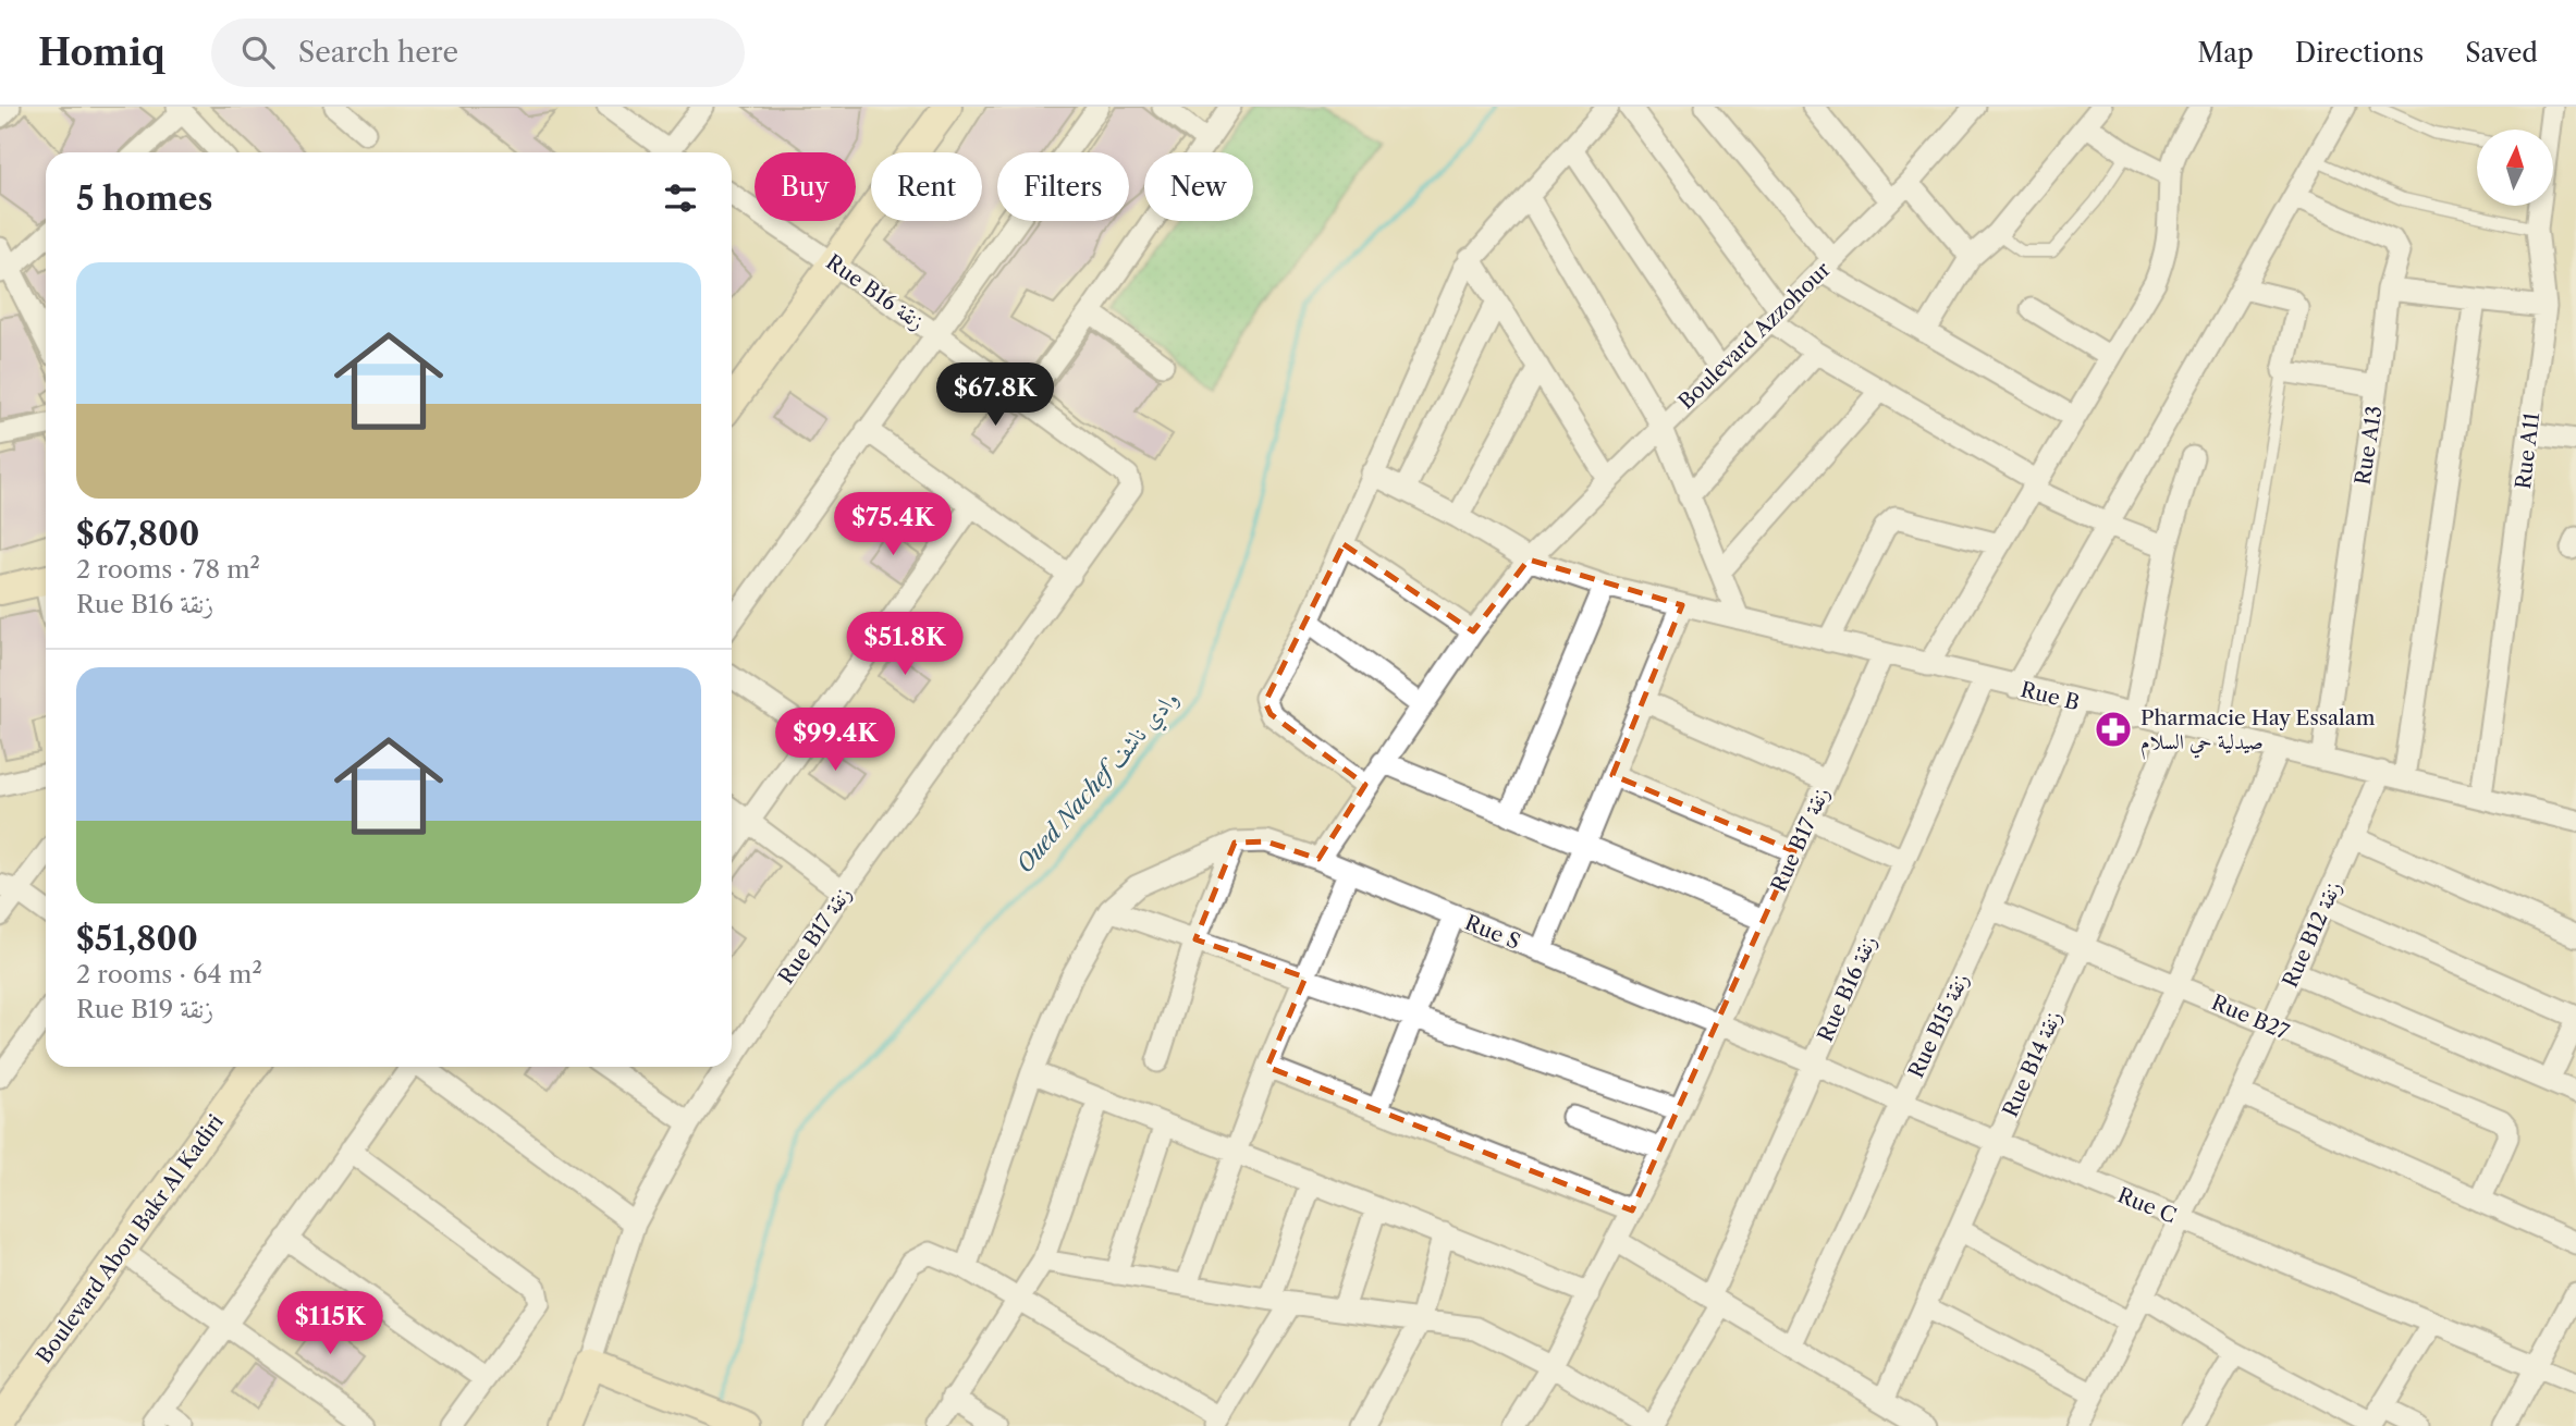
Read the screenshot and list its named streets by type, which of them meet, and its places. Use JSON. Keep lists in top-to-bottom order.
{
  "streets": {
    "main road": ["Rue B17 زنقة", "Boulevard Abou Bakr Al Kadiri"],
    "street": [
      "Rue B16 زنقة",
      "Boulevard Azzohour",
      "Rue A13",
      "Rue A11",
      "Rue B",
      "Rue S",
      "Rue B12 زنقة",
      "Rue B27",
      "Rue B15 زنقة",
      "Rue B14 زنقة",
      "Rue C"
    ]
  },
  "crossings": [
    ["Rue B16 زنقة", "Rue B"],
    ["Rue B16 زنقة", "Rue B17 زنقة"],
    ["Rue B16 زنقة", "Rue C"],
    ["Boulevard Azzohour", "Rue B"],
    ["Boulevard Azzohour", "Rue S"],
    ["Rue A13", "Rue B"],
    ["Rue A11", "Rue B"],
    ["Rue B", "Rue B17 زنقة"],
    ["Rue B", "Rue B12 زنقة"],
    ["Rue B", "Rue B15 زنقة"],
    ["Rue B", "Rue B14 زنقة"],
    ["Rue B17 زنقة", "Rue S"],
    ["Rue B17 زنقة", "Rue C"],
    ["Rue S", "Rue C"],
    ["Rue B12 زنقة", "Rue B27"],
    ["Rue B12 زنقة", "Rue C"],
    ["Rue B27", "Rue B15 زنقة"],
    ["Rue B27", "Rue B14 زنقة"],
    ["Rue B15 زنقة", "Rue C"],
    ["Rue B14 زنقة", "Rue C"]
  ],
  "water": ["Oued Nachef وادي ناشف"],
  "places": {
    "pharmacy": ["Pharmacie Hay Essalam صيدلية حي السلام"]
  },
  "north": "top",
  "page": {
    "header": "Homiq",
    "search": "Search here",
    "nav": ["Map", "Directions", "Saved"],
    "chip": [
      "Buy",
      "Rent",
      "Filters",
      "New"
    ],
    "heading": "5 homes",
    "list": [
      {
        "name": "$67,800",
        "note": "2 rooms · 78 m² · Rue B16 زنقة"
      },
      {
        "name": "$51,800",
        "note": "2 rooms · 64 m² · Rue B19 زنقة"
      }
    ],
    "price": [
      "$67.8K",
      "$75.4K",
      "$51.8K",
      "$99.4K",
      "$115K"
    ]
  }
}
